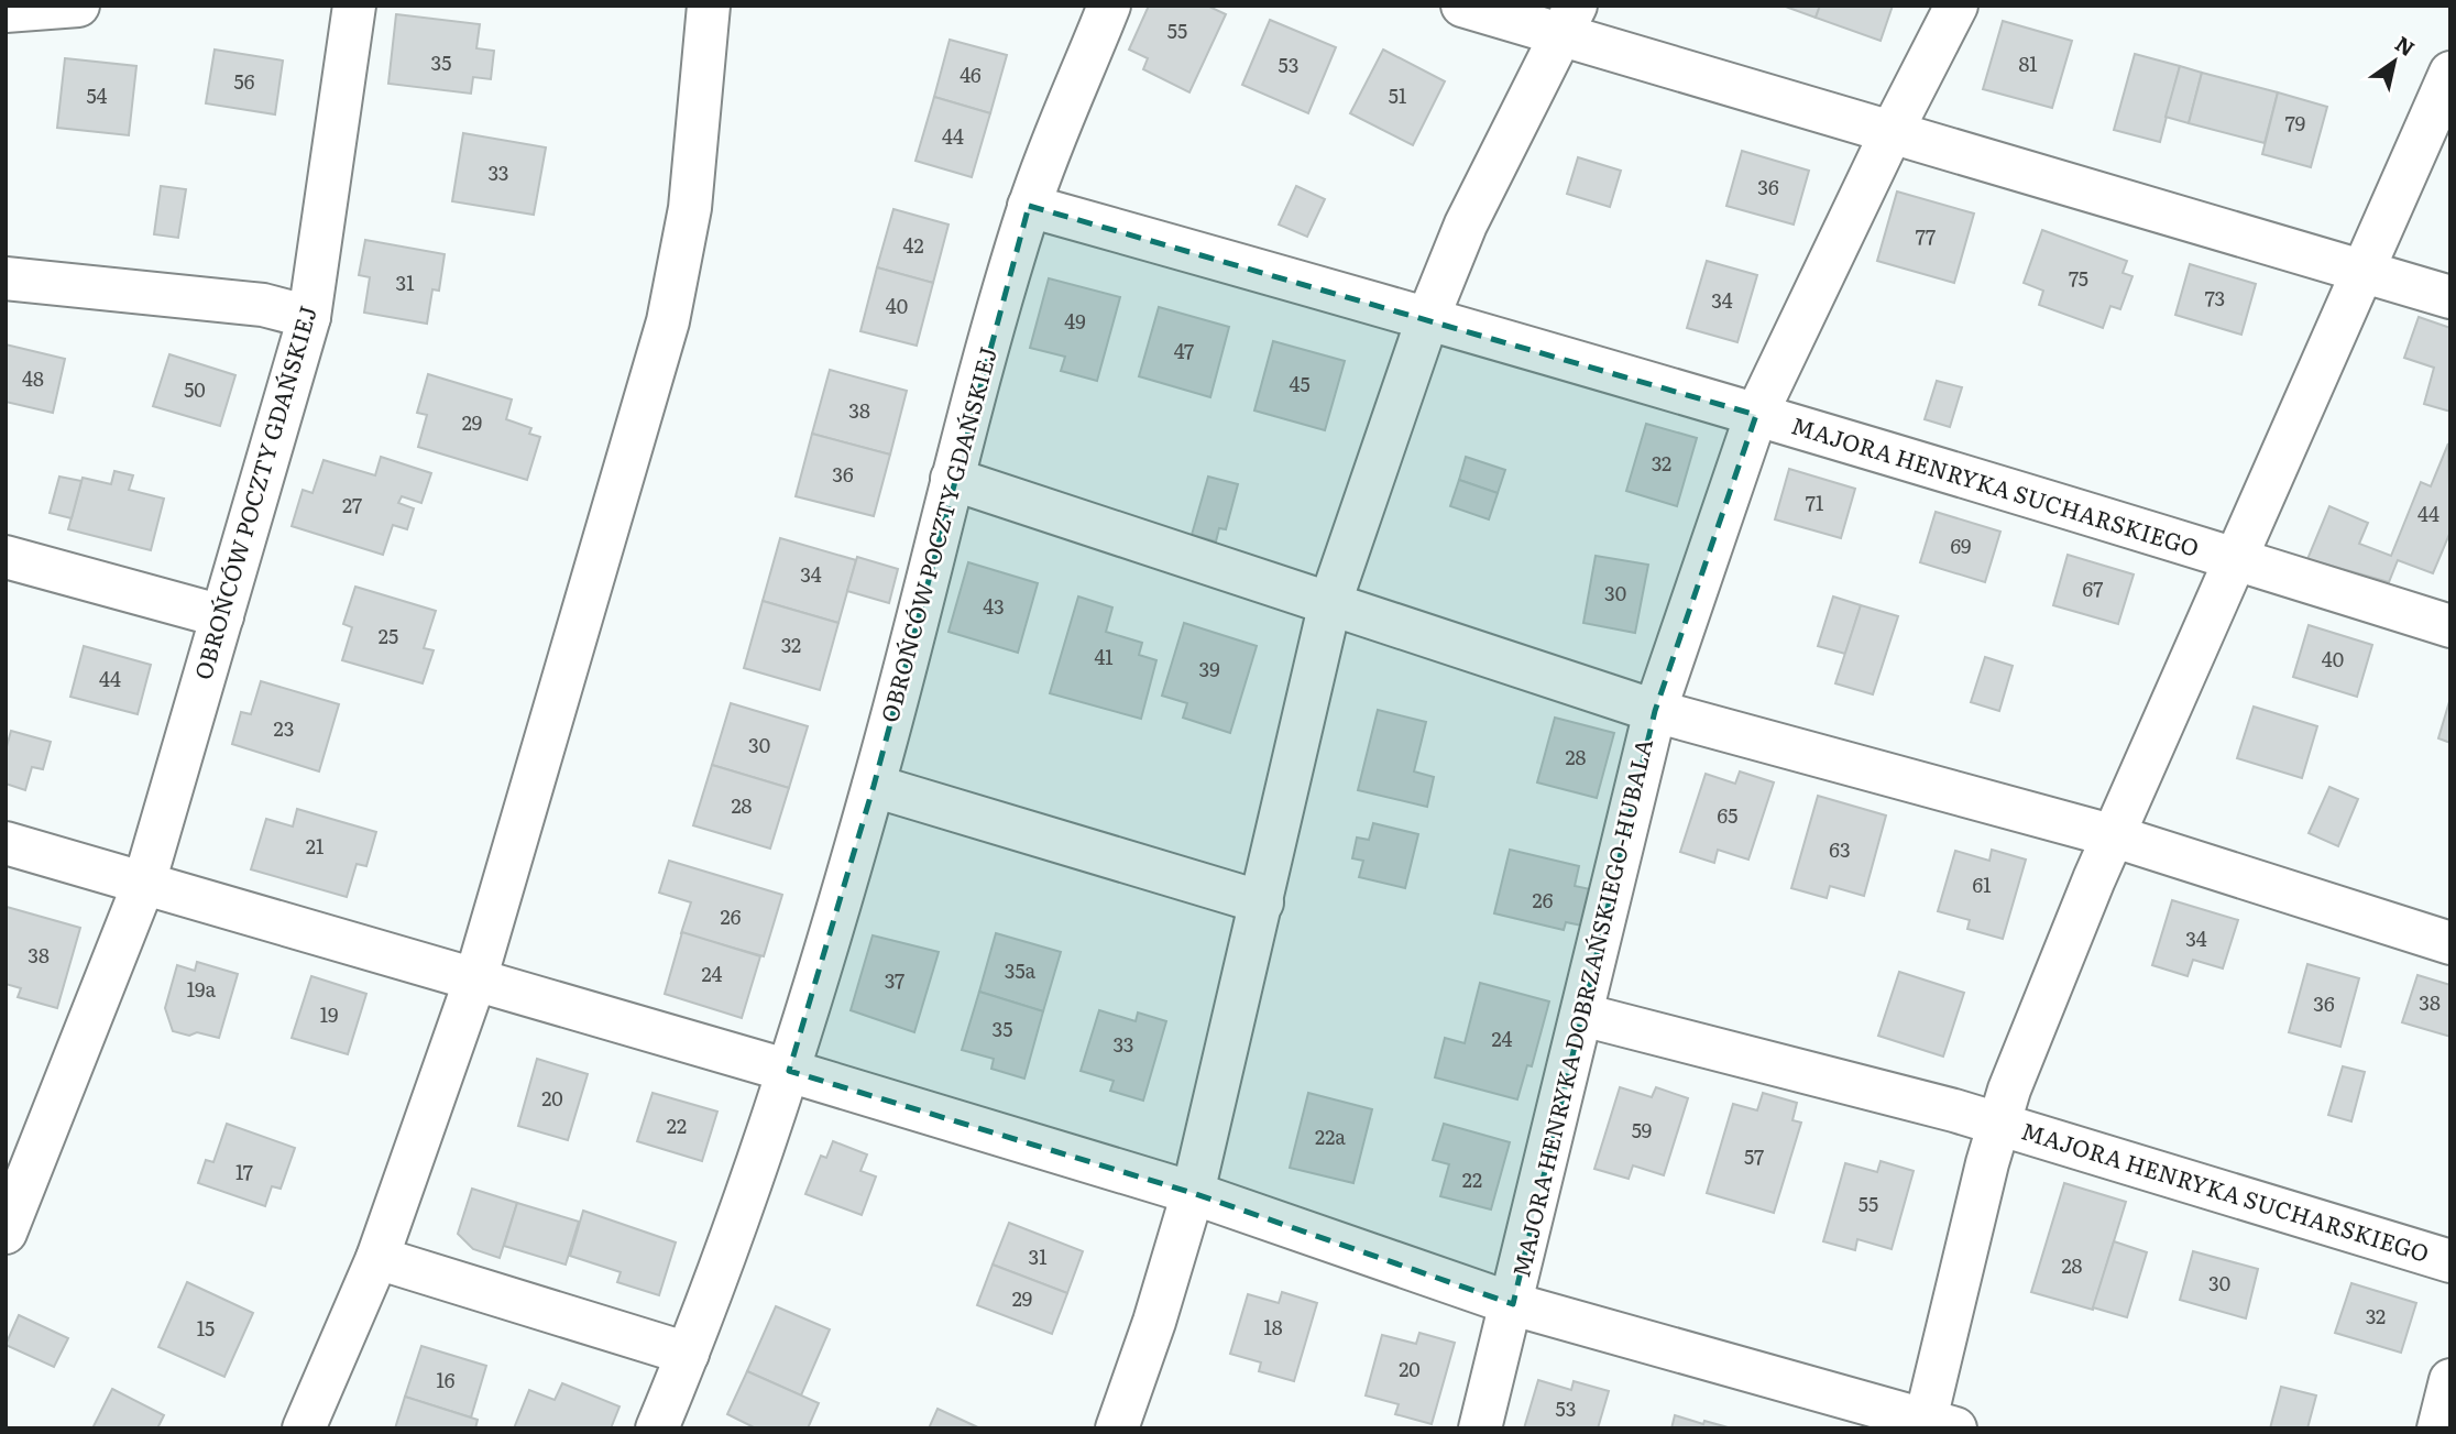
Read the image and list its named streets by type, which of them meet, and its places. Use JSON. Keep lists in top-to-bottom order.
{
  "streets": {
    "street": ["MAJORA HENRYKA SUCHARSKIEGO", "OBROŃCÓW POCZTY GDAŃSKIEJ", "MAJORA HENRYKA DOBRZAŃSKIEGO-HUBALA"]
  },
  "crossings": [
    ["MAJORA HENRYKA SUCHARSKIEGO", "MAJORA HENRYKA DOBRZAŃSKIEGO-HUBALA"],
    ["OBROŃCÓW POCZTY GDAŃSKIEJ", "MAJORA HENRYKA DOBRZAŃSKIEGO-HUBALA"]
  ],
  "house_numbers": [
    "55",
    "35",
    "81",
    "53",
    "46",
    "56",
    "54",
    "51",
    "79",
    "44",
    "33",
    "36",
    "77",
    "42",
    "75",
    "31",
    "73",
    "34",
    "40",
    "49",
    "47",
    "48",
    "45",
    "50",
    "38",
    "29",
    "32",
    "36",
    "71",
    "27",
    "44",
    "69",
    "34",
    "67",
    "30",
    "43",
    "25",
    "32",
    "41",
    "40",
    "39",
    "44",
    "23",
    "30",
    "28",
    "28",
    "65",
    "21",
    "63",
    "61",
    "26",
    "26",
    "34",
    "38",
    "35a",
    "24",
    "37",
    "19a",
    "38",
    "36",
    "19",
    "35",
    "24",
    "33",
    "20",
    "22",
    "59",
    "22a",
    "57",
    "17",
    "22",
    "55",
    "31",
    "28",
    "30",
    "29",
    "32",
    "18",
    "15",
    "20",
    "16",
    "53"
  ],
  "north": "top right"
}
